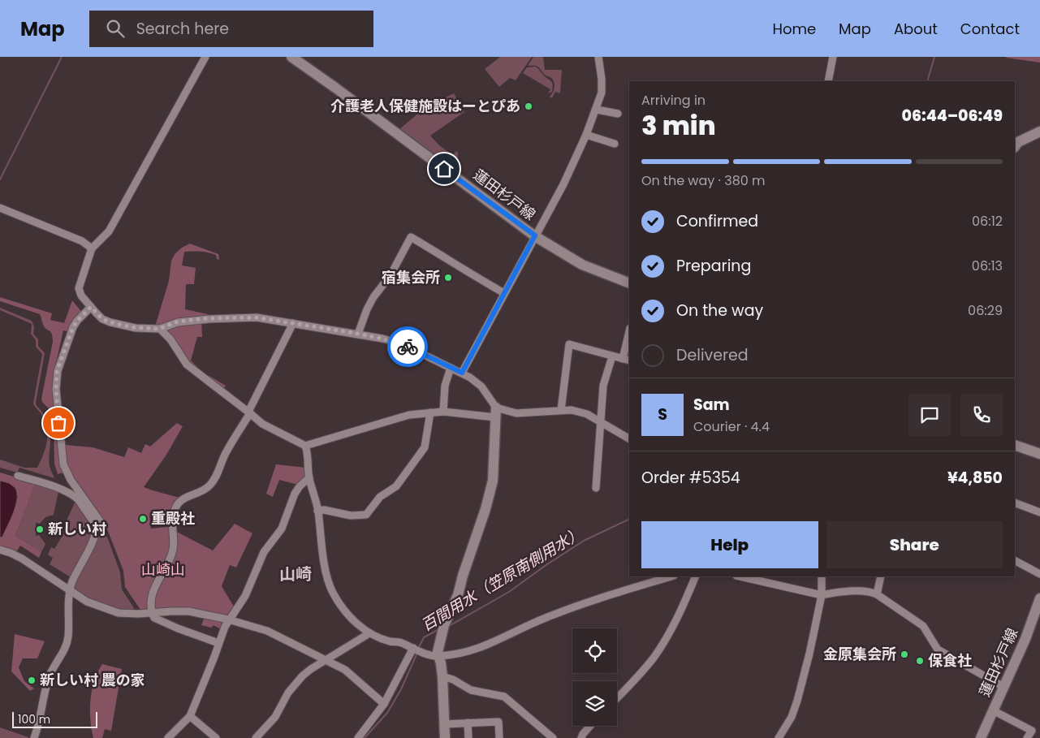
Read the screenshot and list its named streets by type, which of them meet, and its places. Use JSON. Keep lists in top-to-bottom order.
{
  "streets": {
    "main road": ["蓮田杉戸線"]
  },
  "districts": ["山崎"],
  "water": ["百間用水（笠原南側用水）"],
  "parks": ["山崎山"],
  "places": [
    "介護老人保健施設はーとぴあ",
    "宿集会所",
    "重殿社",
    "新しい村",
    "金原集会所",
    "保食社",
    "新しい村 農の家"
  ],
  "scale_bar": "100 m",
  "page": {
    "header": "Map",
    "search": "Search here",
    "nav": [
      "Home",
      "Map",
      "About",
      "Contact"
    ],
    "heading": ["3 min", "Arriving in", "06:44–06:49"],
    "panel": [
      "Sam",
      "Courier · 4.4",
      "Order #5354",
      "¥4,850"
    ],
    "bar": "On the way · 380 m",
    "list": [
      ["Confirmed", "06:12"],
      ["Preparing", "06:13"],
      ["On the way", "06:29"],
      "Delivered"
    ],
    "round": "S",
    "buttons": ["Help", "Share"],
    "scale": "100 m"
  }
}
